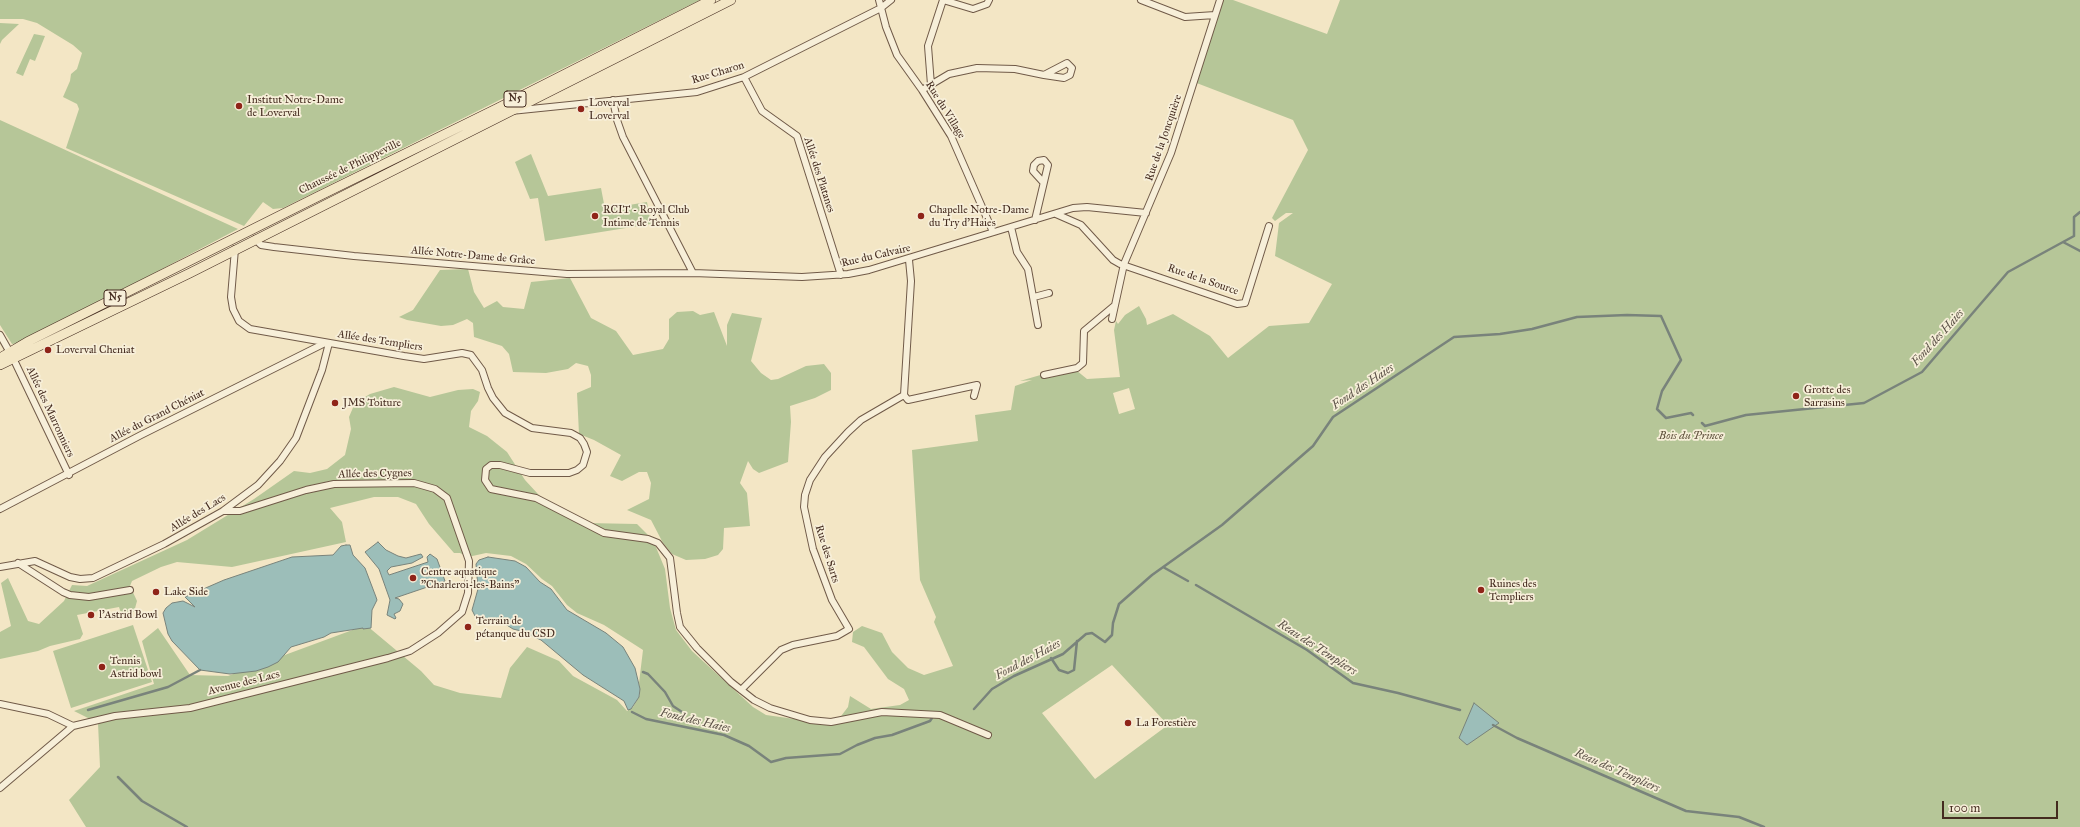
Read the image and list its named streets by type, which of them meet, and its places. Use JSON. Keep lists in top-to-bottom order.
{
  "streets": {
    "main road": ["N5", "Chaussée de Philippeville"],
    "street": [
      "Rue Charon",
      "Rue du Village",
      "Rue de la Joncquière",
      "Allée des Platanes",
      "Allée Notre-Dame de Grâce",
      "Rue du Calvaire",
      "Rue de la Source",
      "Allée des Templiers",
      "Allée des Marronniers",
      "Allée du Grand Chéniat",
      "Allée des Cygnes",
      "Allée des Lacs",
      "Rue des Sarts",
      "Avenue des Lacs"
    ]
  },
  "crossings": [
    ["Rue Charon", "Rue du Village"],
    ["Rue Charon", "Chaussée de Philippeville"],
    ["Rue Charon", "Allée des Platanes"],
    ["N5", "Chaussée de Philippeville"],
    ["N5", "Allée Notre-Dame de Grâce"],
    ["N5", "Allée des Templiers"],
    ["Rue du Village", "Rue du Calvaire"],
    ["Rue de la Joncquière", "Rue du Calvaire"],
    ["Rue de la Joncquière", "Rue de la Source"],
    ["Chaussée de Philippeville", "Allée Notre-Dame de Grâce"],
    ["Chaussée de Philippeville", "Allée des Templiers"],
    ["Chaussée de Philippeville", "Allée des Marronniers"],
    ["Allée des Platanes", "Rue du Calvaire"],
    ["Allée Notre-Dame de Grâce", "Rue du Calvaire"],
    ["Allée des Templiers", "Allée du Grand Chéniat"],
    ["Allée des Templiers", "Allée des Lacs"],
    ["Allée des Templiers", "Rue des Sarts"],
    ["Allée des Marronniers", "Allée du Grand Chéniat"],
    ["Allée du Grand Chéniat", "Allée des Lacs"],
    ["Allée des Cygnes", "Allée des Lacs"],
    ["Allée des Cygnes", "Avenue des Lacs"]
  ],
  "water": ["Fond des Haies", "Reau des Templiers"],
  "parks": ["Bois du Prince"],
  "places": [
    "Institut Notre-Dame de Loverval",
    "Loverval Loverval",
    "RCIT - Royal Club Intime de Tennis",
    "Chapelle Notre-Dame du Try d'Haies",
    "Loverval Cheniat",
    "Grotte des Sarrasins",
    "JMS Toiture",
    "Centre aquatique \"Charleroi-les-Bains\"",
    "Ruines des Templiers",
    "Lake Side",
    "l’Astrid Bowl",
    "Terrain de pétanque du CSD",
    "Tennis Astrid bowl",
    "La Forestière"
  ],
  "scale_bar": "100 m"
}
